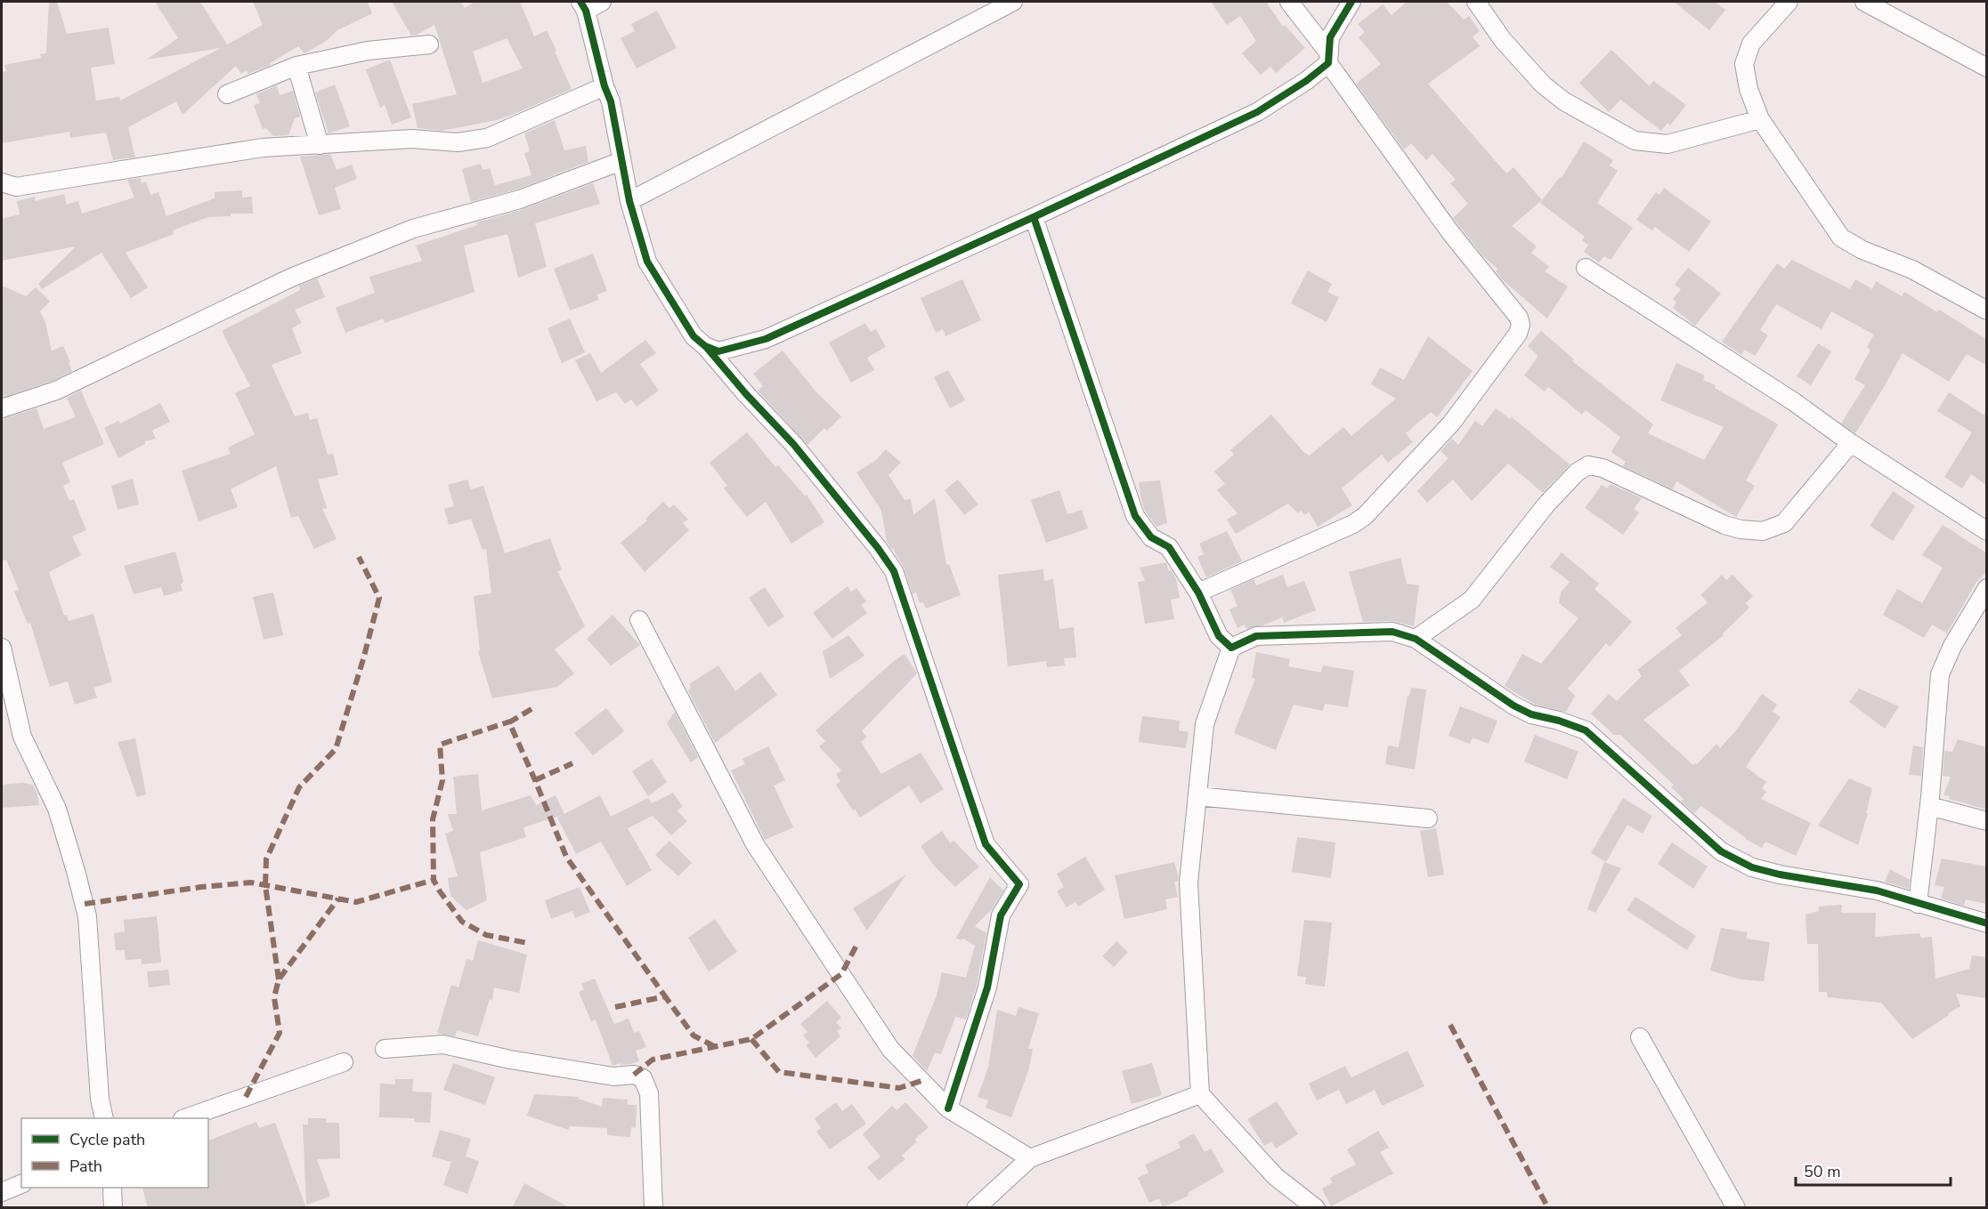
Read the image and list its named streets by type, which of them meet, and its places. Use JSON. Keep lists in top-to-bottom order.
{
  "legend": ["Cycle path", "Path"],
  "scale_bar": "50 m"
}
